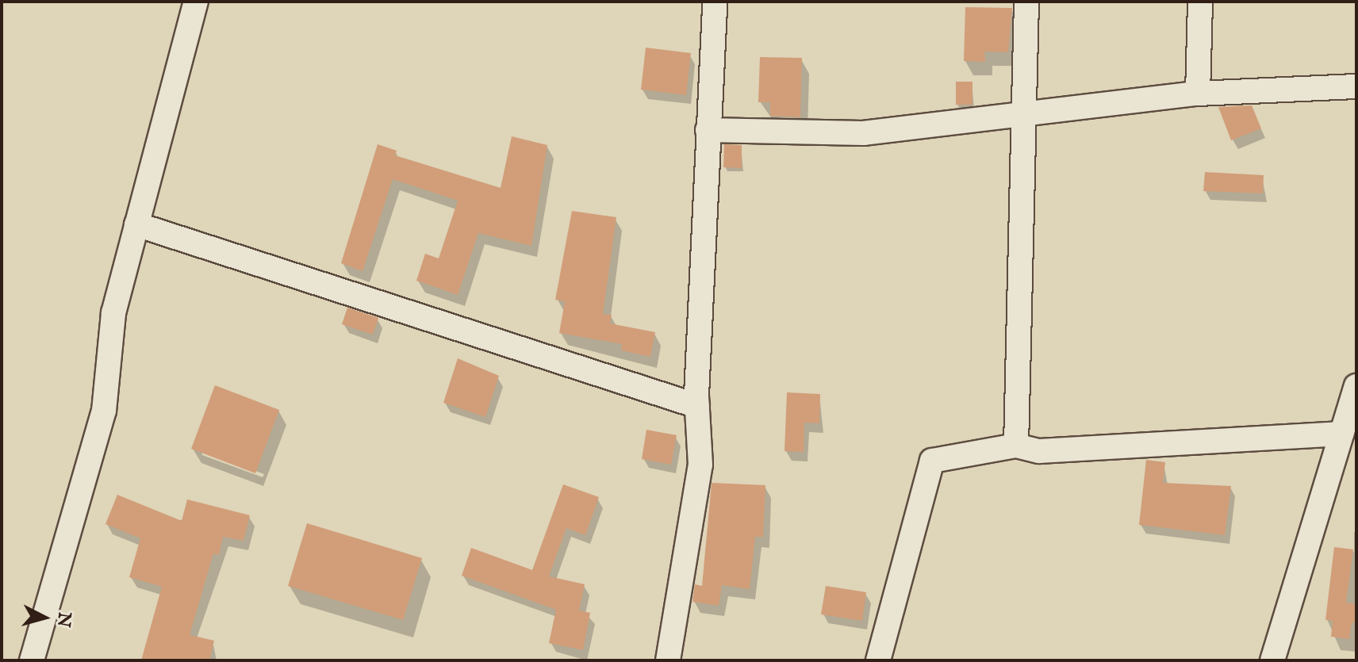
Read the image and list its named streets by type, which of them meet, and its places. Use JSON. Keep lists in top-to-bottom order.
{
  "north": "right"
}
